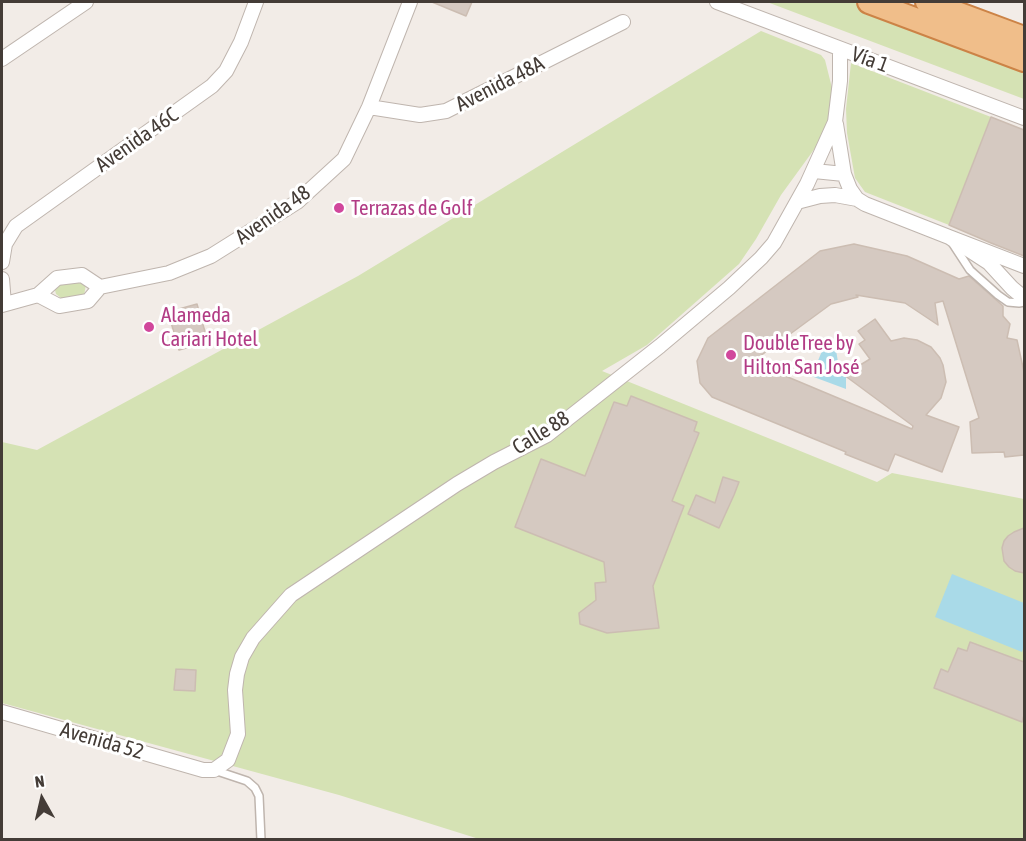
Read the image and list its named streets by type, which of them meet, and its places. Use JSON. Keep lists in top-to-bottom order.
{
  "streets": {
    "street": [
      "Vía 1",
      "Avenida 48A",
      "Avenida 46C",
      "Avenida 48",
      "Calle 88",
      "Avenida 52"
    ]
  },
  "crossings": [
    ["Vía 1", "Calle 88"],
    ["Avenida 48A", "Avenida 48"],
    ["Calle 88", "Avenida 52"]
  ],
  "places": ["Terrazas de Golf", "Alameda Cariari Hotel", "DoubleTree by Hilton San José"],
  "north": "top"
}
